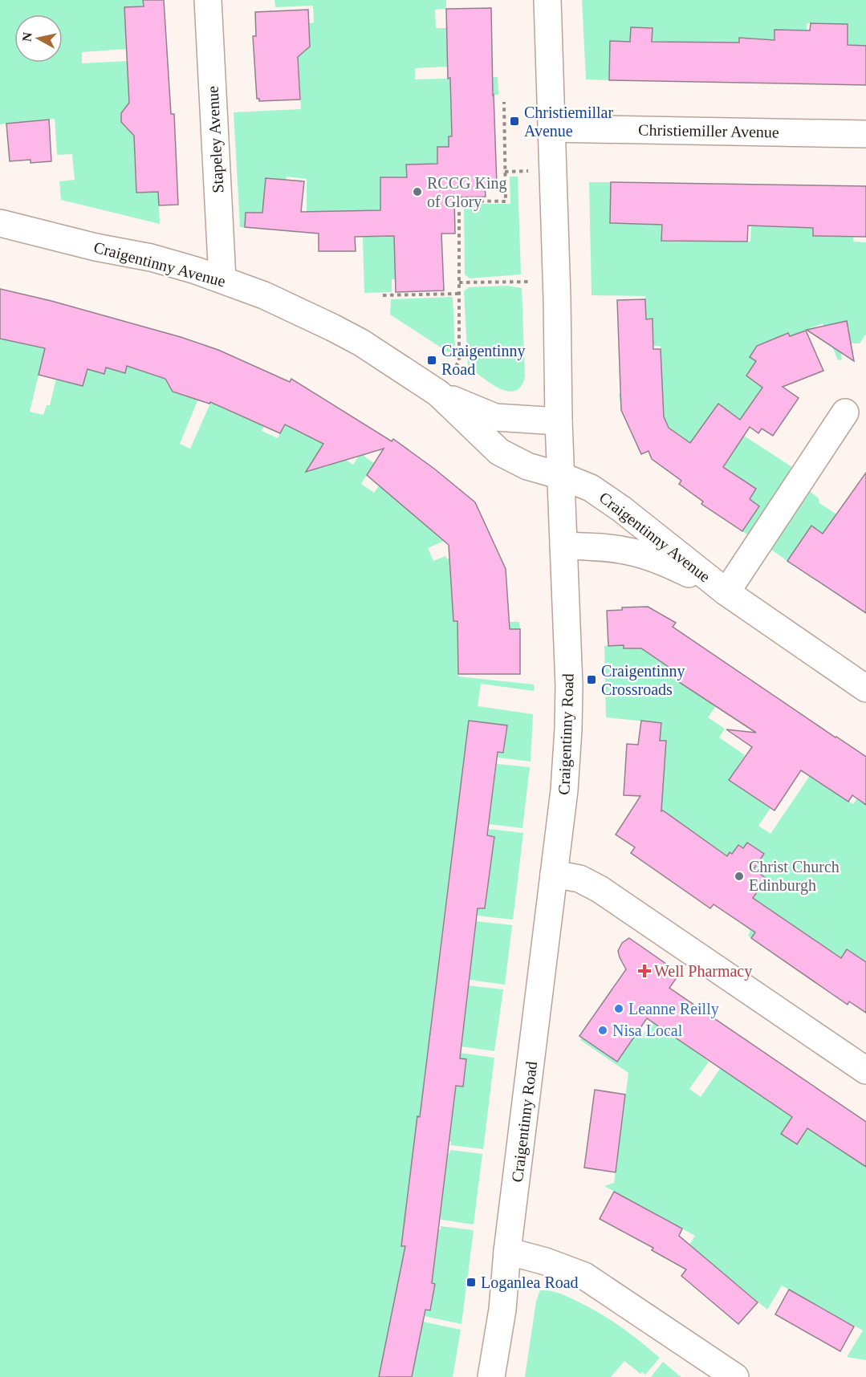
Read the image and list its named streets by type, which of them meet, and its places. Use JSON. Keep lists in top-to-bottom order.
{
  "streets": {
    "street": [
      "Christiemiller Avenue",
      "Stapeley Avenue",
      "Craigentinny Avenue",
      "Craigentinny Road"
    ]
  },
  "crossings": [
    ["Christiemiller Avenue", "Craigentinny Road"],
    ["Stapeley Avenue", "Craigentinny Avenue"],
    ["Craigentinny Avenue", "Craigentinny Road"]
  ],
  "places": {
    "transit": [
      "Christiemillar Avenue",
      "Craigentinny Road",
      "Craigentinny Crossroads",
      "Loganlea Road"
    ],
    "other": [
      "RCCG King of Glory",
      "Christ Church Edinburgh",
      "Leanne Reilly",
      "Nisa Local"
    ],
    "health": ["Well Pharmacy"]
  },
  "north": "left"
}
